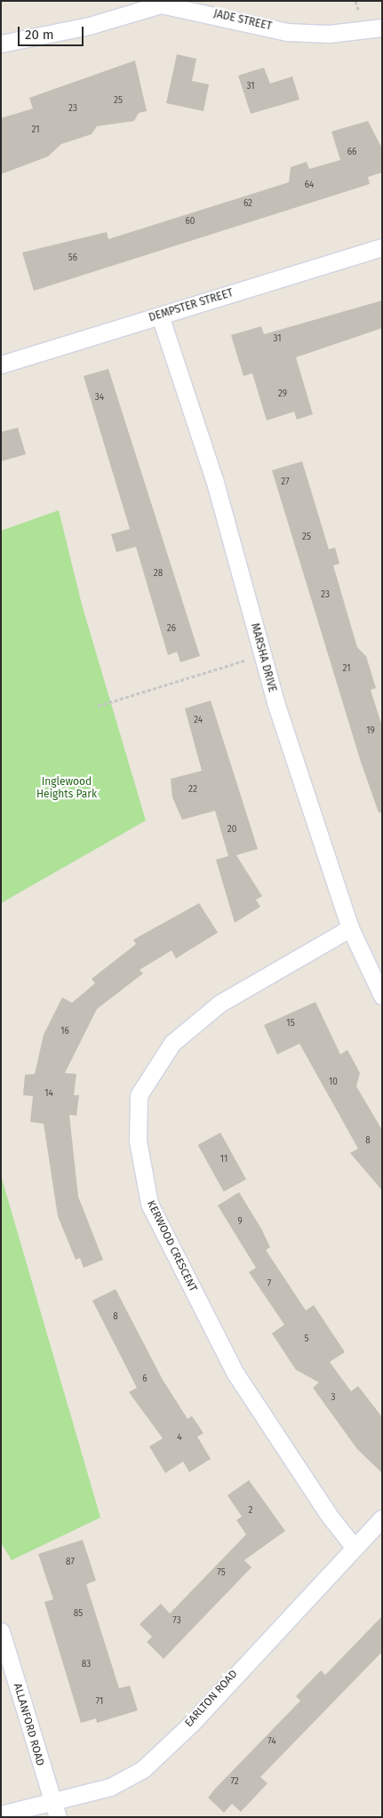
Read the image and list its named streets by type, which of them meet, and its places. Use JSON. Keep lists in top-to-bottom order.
{
  "streets": {
    "street": [
      "JADE STREET",
      "DEMPSTER STREET",
      "MARSHA DRIVE",
      "KERWOOD CRESCENT",
      "EARLTON ROAD",
      "ALLANFORD ROAD"
    ]
  },
  "crossings": [
    ["DEMPSTER STREET", "MARSHA DRIVE"],
    ["MARSHA DRIVE", "KERWOOD CRESCENT"],
    ["KERWOOD CRESCENT", "EARLTON ROAD"],
    ["EARLTON ROAD", "ALLANFORD ROAD"]
  ],
  "parks": ["Inglewood Heights Park"],
  "house_numbers": [
    "31",
    "25",
    "23",
    "21",
    "66",
    "64",
    "62",
    "60",
    "56",
    "31",
    "29",
    "34",
    "27",
    "25",
    "28",
    "23",
    "26",
    "21",
    "24",
    "19",
    "22",
    "20",
    "15",
    "16",
    "10",
    "14",
    "8",
    "11",
    "9",
    "7",
    "8",
    "5",
    "6",
    "3",
    "4",
    "2",
    "87",
    "75",
    "85",
    "73",
    "83",
    "71",
    "74",
    "72"
  ],
  "scale_bar": "20 m"
}
